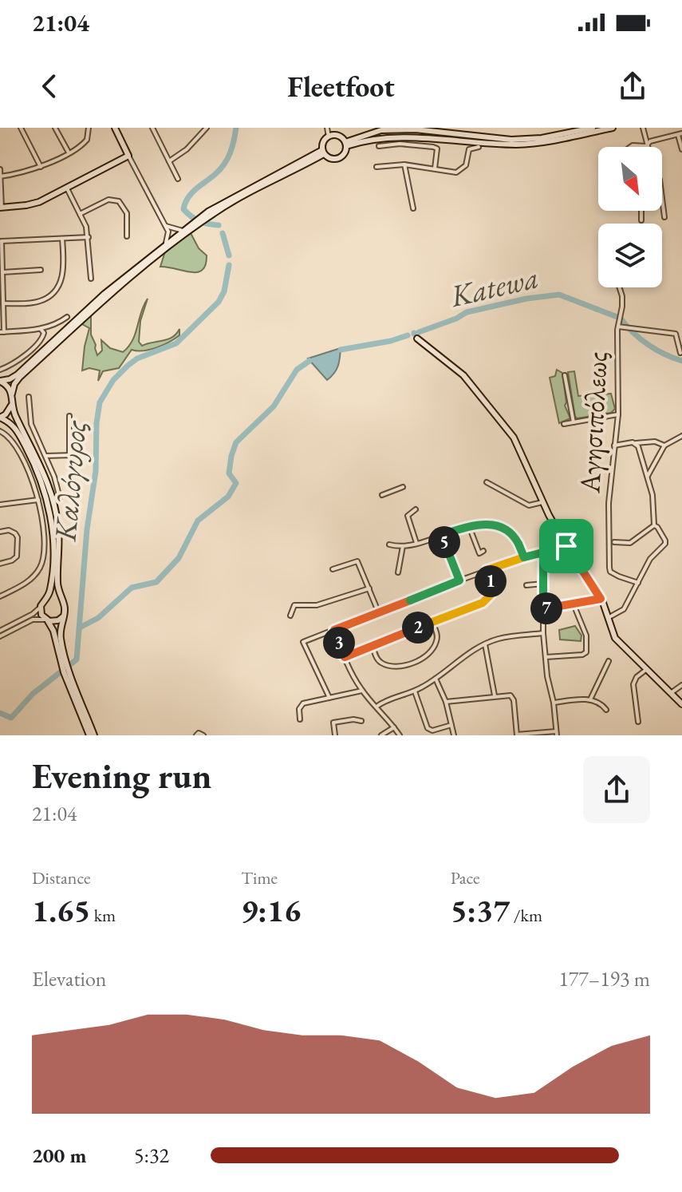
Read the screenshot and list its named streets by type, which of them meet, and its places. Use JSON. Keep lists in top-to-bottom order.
{
  "streets": {
    "street": ["Αγησιπόλεως"]
  },
  "water": ["Katewa", "Καλόγυρος"],
  "north": "bottom right",
  "page": {
    "status": "21:04",
    "header": "Fleetfoot",
    "pins": [
      "5",
      "1",
      "7",
      "2",
      "3"
    ],
    "heading": ["Evening run", "21:04"],
    "stats": [
      ["Distance", "1.65 km"],
      ["Time", "9:16"],
      ["Pace", "5:37 /km"]
    ],
    "chart": ["Elevation", "177–193 m"],
    "list": [
      {
        "name": "200 m",
        "note": "5:32"
      }
    ]
  }
}
